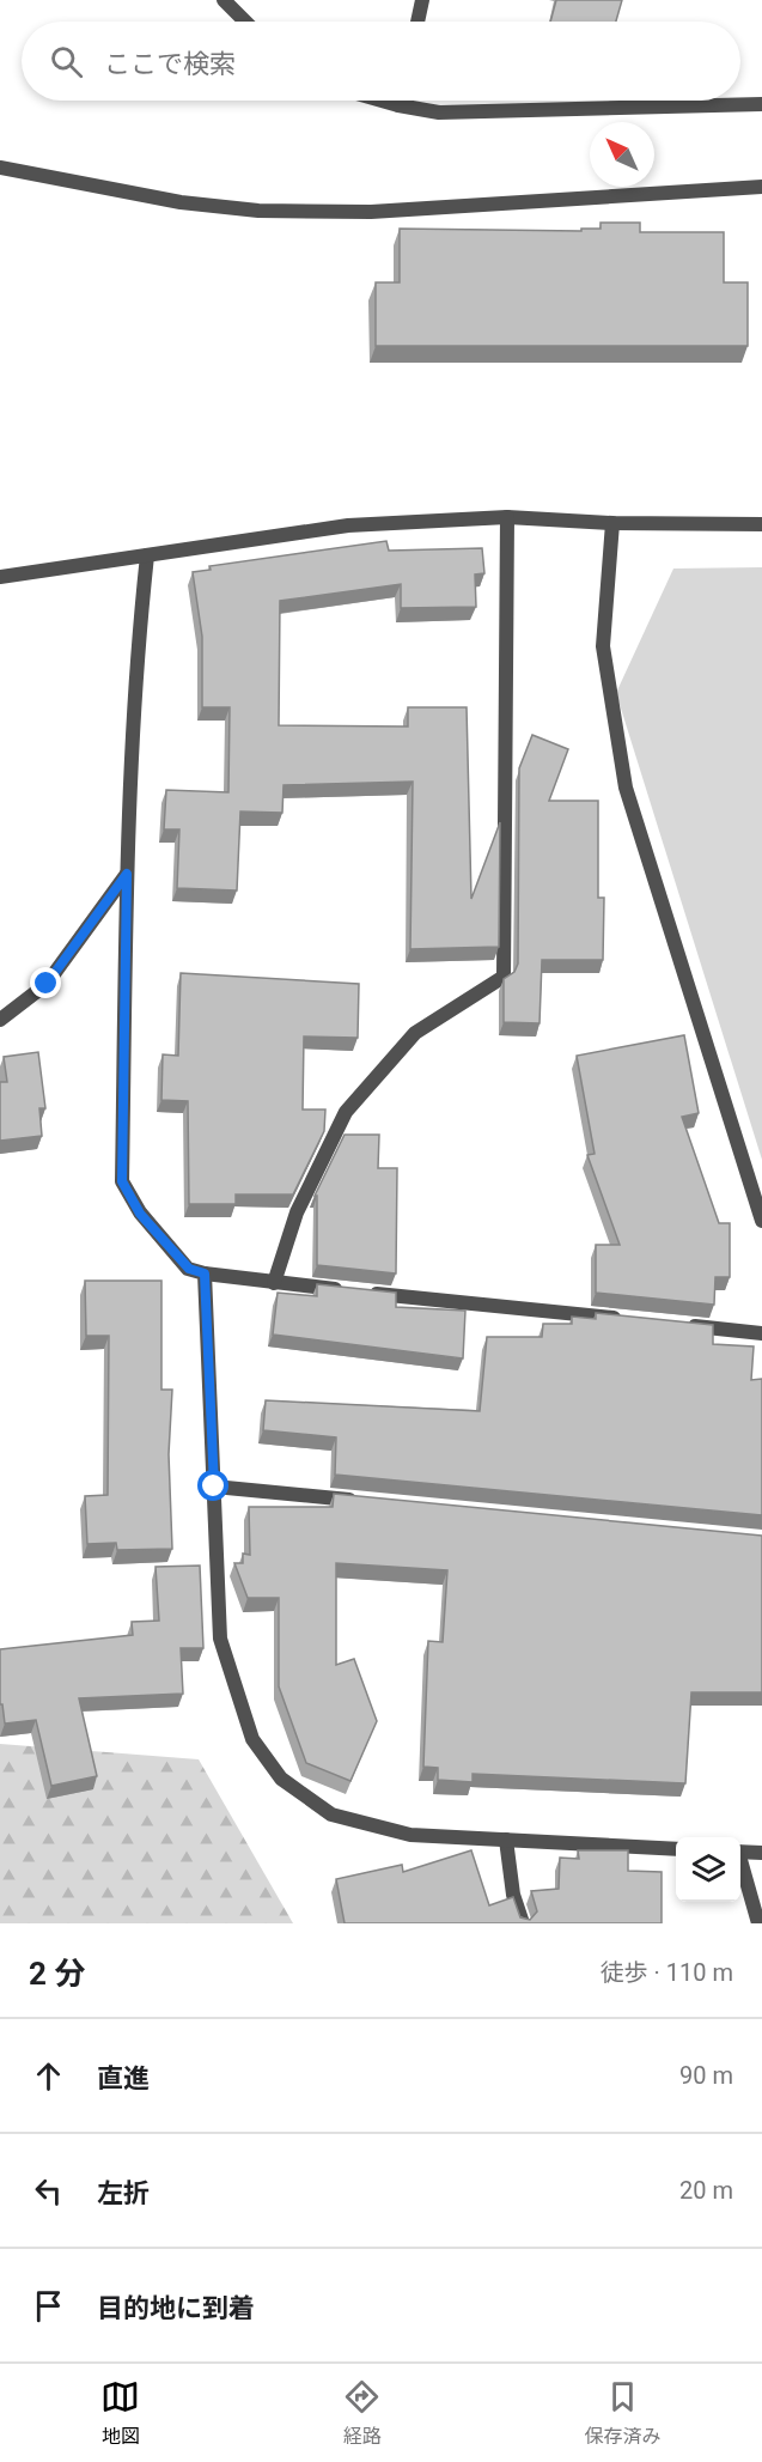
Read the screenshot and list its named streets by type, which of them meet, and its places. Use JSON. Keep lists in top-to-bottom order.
{
  "north": "top left",
  "page": {
    "search": "ここで検索",
    "heading": ["2 分", "徒歩 · 110 m"],
    "list": [
      ["直進", "90 m"],
      ["左折", "20 m"],
      "目的地に到着"
    ],
    "nav": ["地図", "経路", "保存済み"]
  }
}
